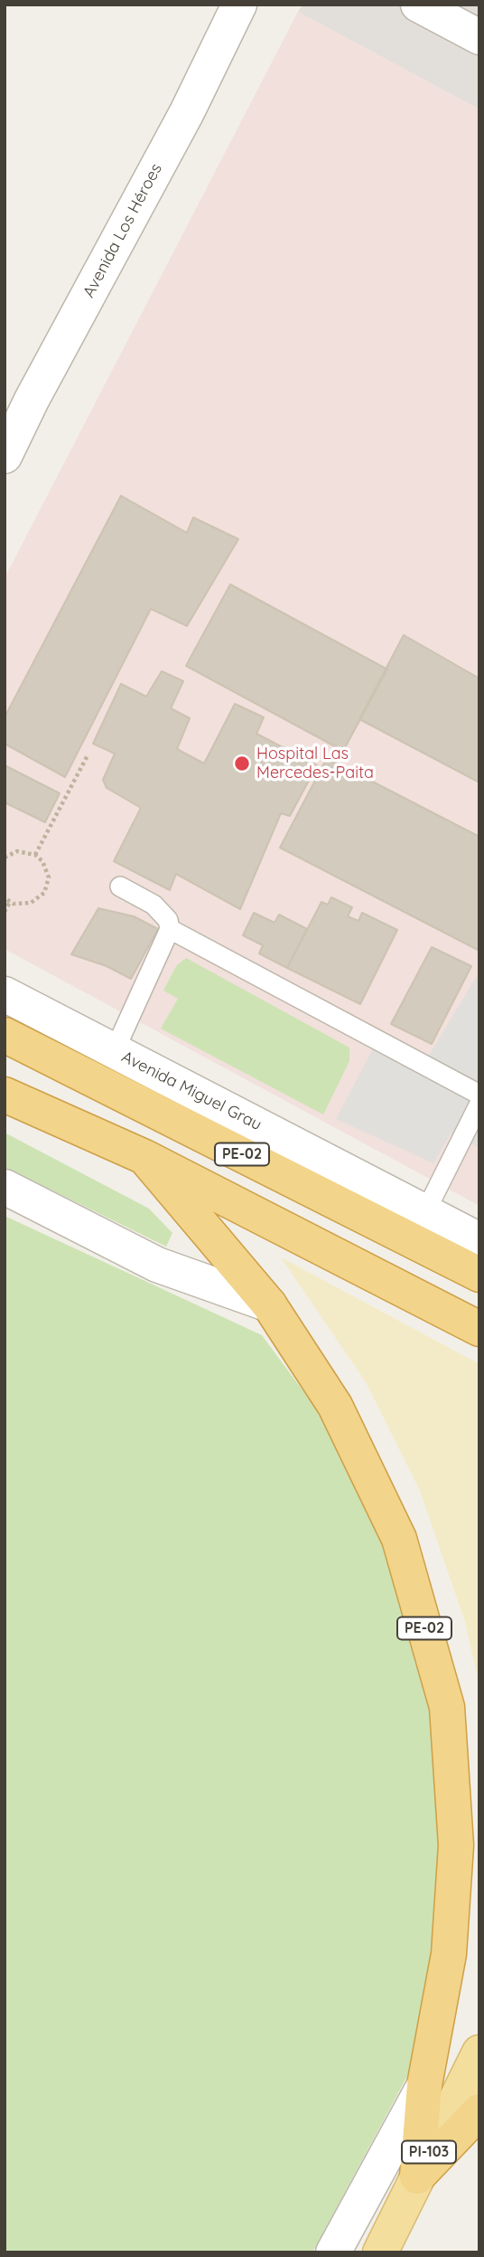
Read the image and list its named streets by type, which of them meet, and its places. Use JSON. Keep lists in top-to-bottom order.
{
  "streets": {
    "highway": ["PE-02"],
    "main road": ["PI-103"],
    "street": ["Avenida Los Héroes", "Avenida Miguel Grau"]
  },
  "crossings": [
    ["PE-02", "PI-103"]
  ],
  "places": ["Hospital Las Mercedes-Paita"]
}
